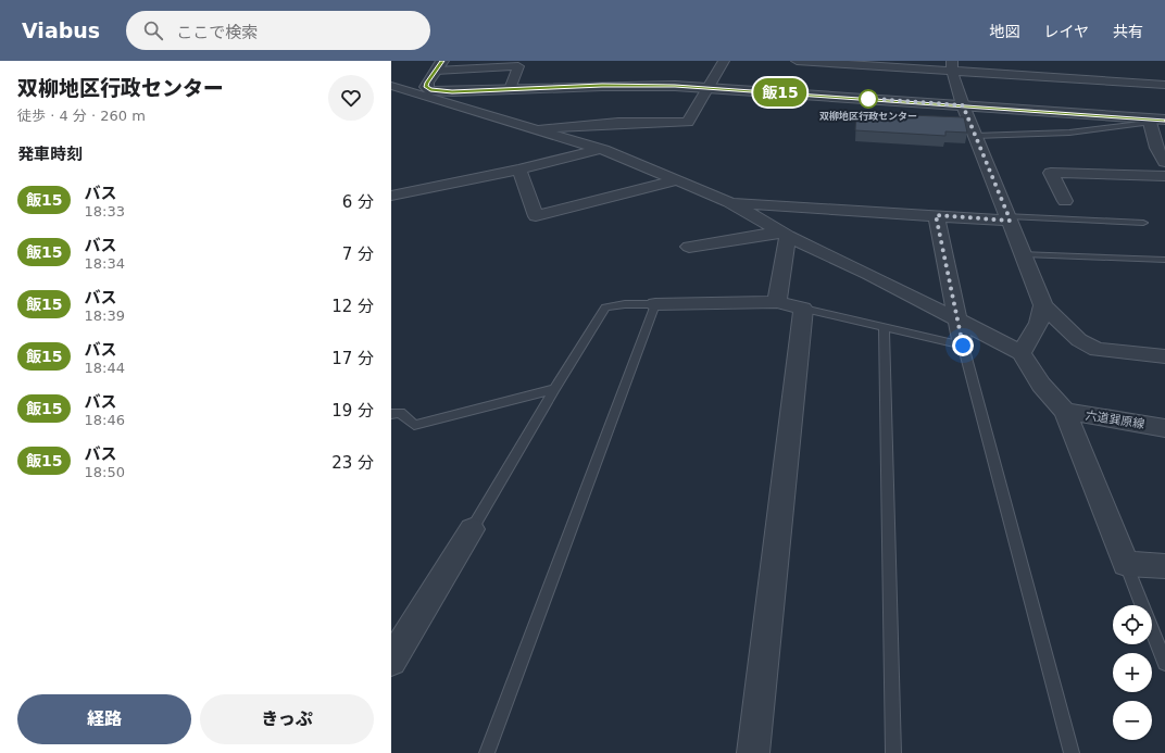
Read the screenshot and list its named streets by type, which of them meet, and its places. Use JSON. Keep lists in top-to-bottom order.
{
  "streets": {
    "street": ["六道巽原線"]
  },
  "places": ["双柳地区行政センター"],
  "lines": ["bus line 飯15"],
  "page": {
    "header": "Viabus",
    "search": "ここで検索",
    "nav": ["地図", "レイヤ", "共有"],
    "heading": [
      ["双柳地区行政センター", "徒歩 · 4 分 · 260 m"],
      "発車時刻"
    ],
    "on_map": "飯15",
    "list": [
      {
        "mark": "飯15",
        "name": "バス",
        "note": "18:33",
        "value": "6 分"
      },
      {
        "mark": "飯15",
        "name": "バス",
        "note": "18:34",
        "value": "7 分"
      },
      {
        "mark": "飯15",
        "name": "バス",
        "note": "18:39",
        "value": "12 分"
      },
      {
        "mark": "飯15",
        "name": "バス",
        "note": "18:44",
        "value": "17 分"
      },
      {
        "mark": "飯15",
        "name": "バス",
        "note": "18:46",
        "value": "19 分"
      },
      {
        "mark": "飯15",
        "name": "バス",
        "note": "18:50",
        "value": "23 分"
      }
    ],
    "map_buttons": ["+", "−"],
    "buttons": ["経路", "きっぷ"]
  }
}
